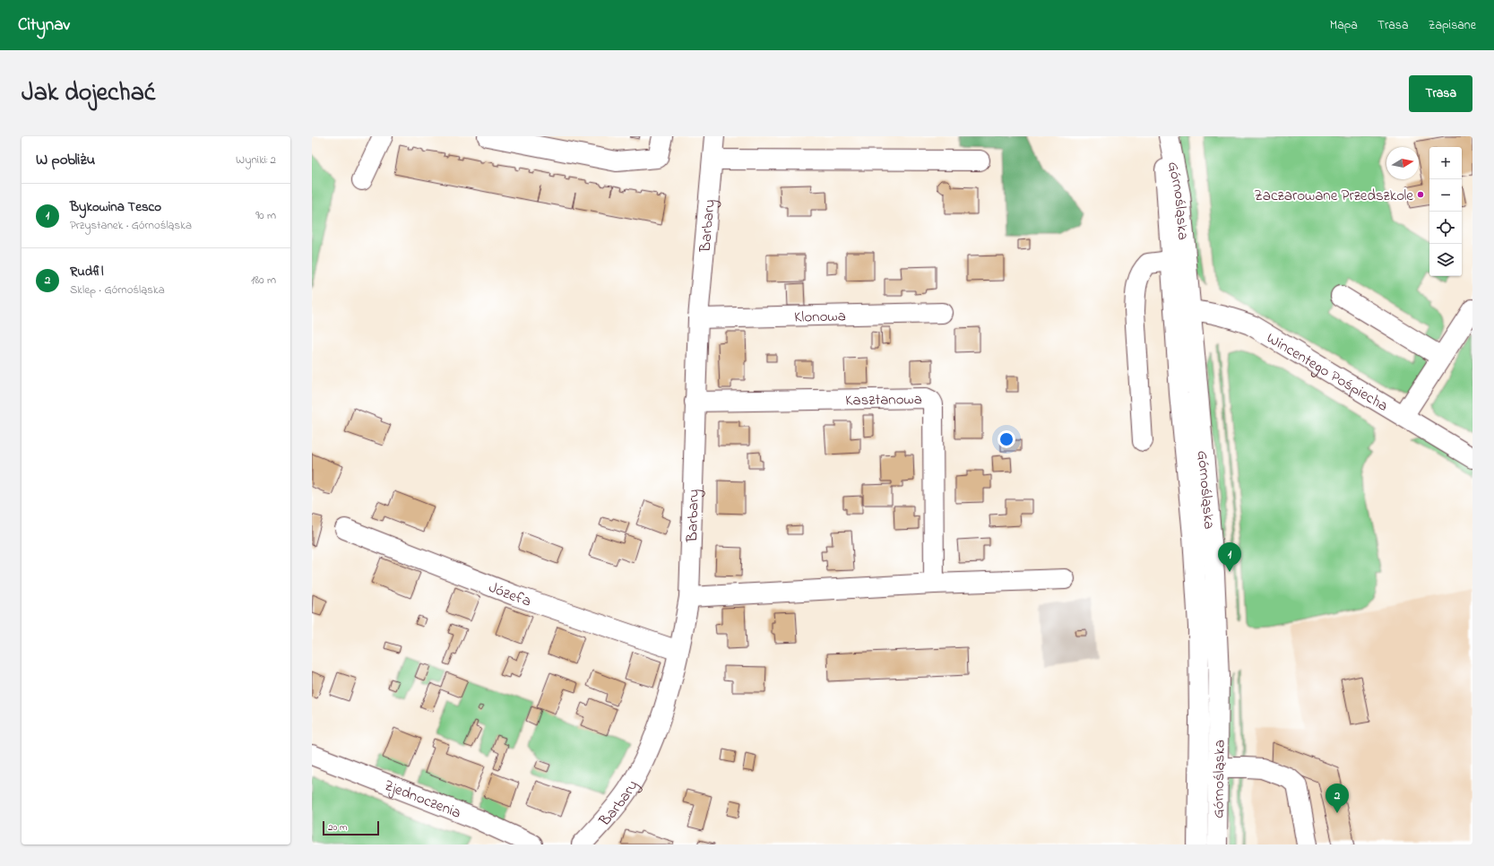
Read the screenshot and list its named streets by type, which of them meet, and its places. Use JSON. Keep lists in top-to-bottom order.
{
  "streets": {
    "street": [
      "Górnośląska",
      "Barbary",
      "Klonowa",
      "Wincentego Pośpiecha",
      "Kasztanowa",
      "Józefa",
      "Zjednoczenia"
    ]
  },
  "crossings": [
    ["Górnośląska", "Wincentego Pośpiecha"],
    ["Barbary", "Klonowa"],
    ["Barbary", "Kasztanowa"],
    ["Barbary", "Józefa"]
  ],
  "places": ["Zaczarowane Przedszkole"],
  "scale_bar": "20 m",
  "north": "right",
  "page": {
    "header": "Citynav",
    "nav": ["Mapa", "Trasa", "Zapisane"],
    "title": "Jak dojechać",
    "buttons": "Trasa",
    "heading": ["W pobliżu", "Wyniki: 2"],
    "map_buttons": ["+", "−"],
    "list": [
      {
        "mark": "1",
        "name": "Bykowina Tesco",
        "note": "Przystanek · Górnośląska",
        "value": "90 m"
      },
      {
        "mark": "2",
        "name": "Rudfil",
        "note": "Sklep · Górnośląska",
        "value": "180 m"
      }
    ],
    "pins": ["1", "2"],
    "scale": "20 m"
  }
}
